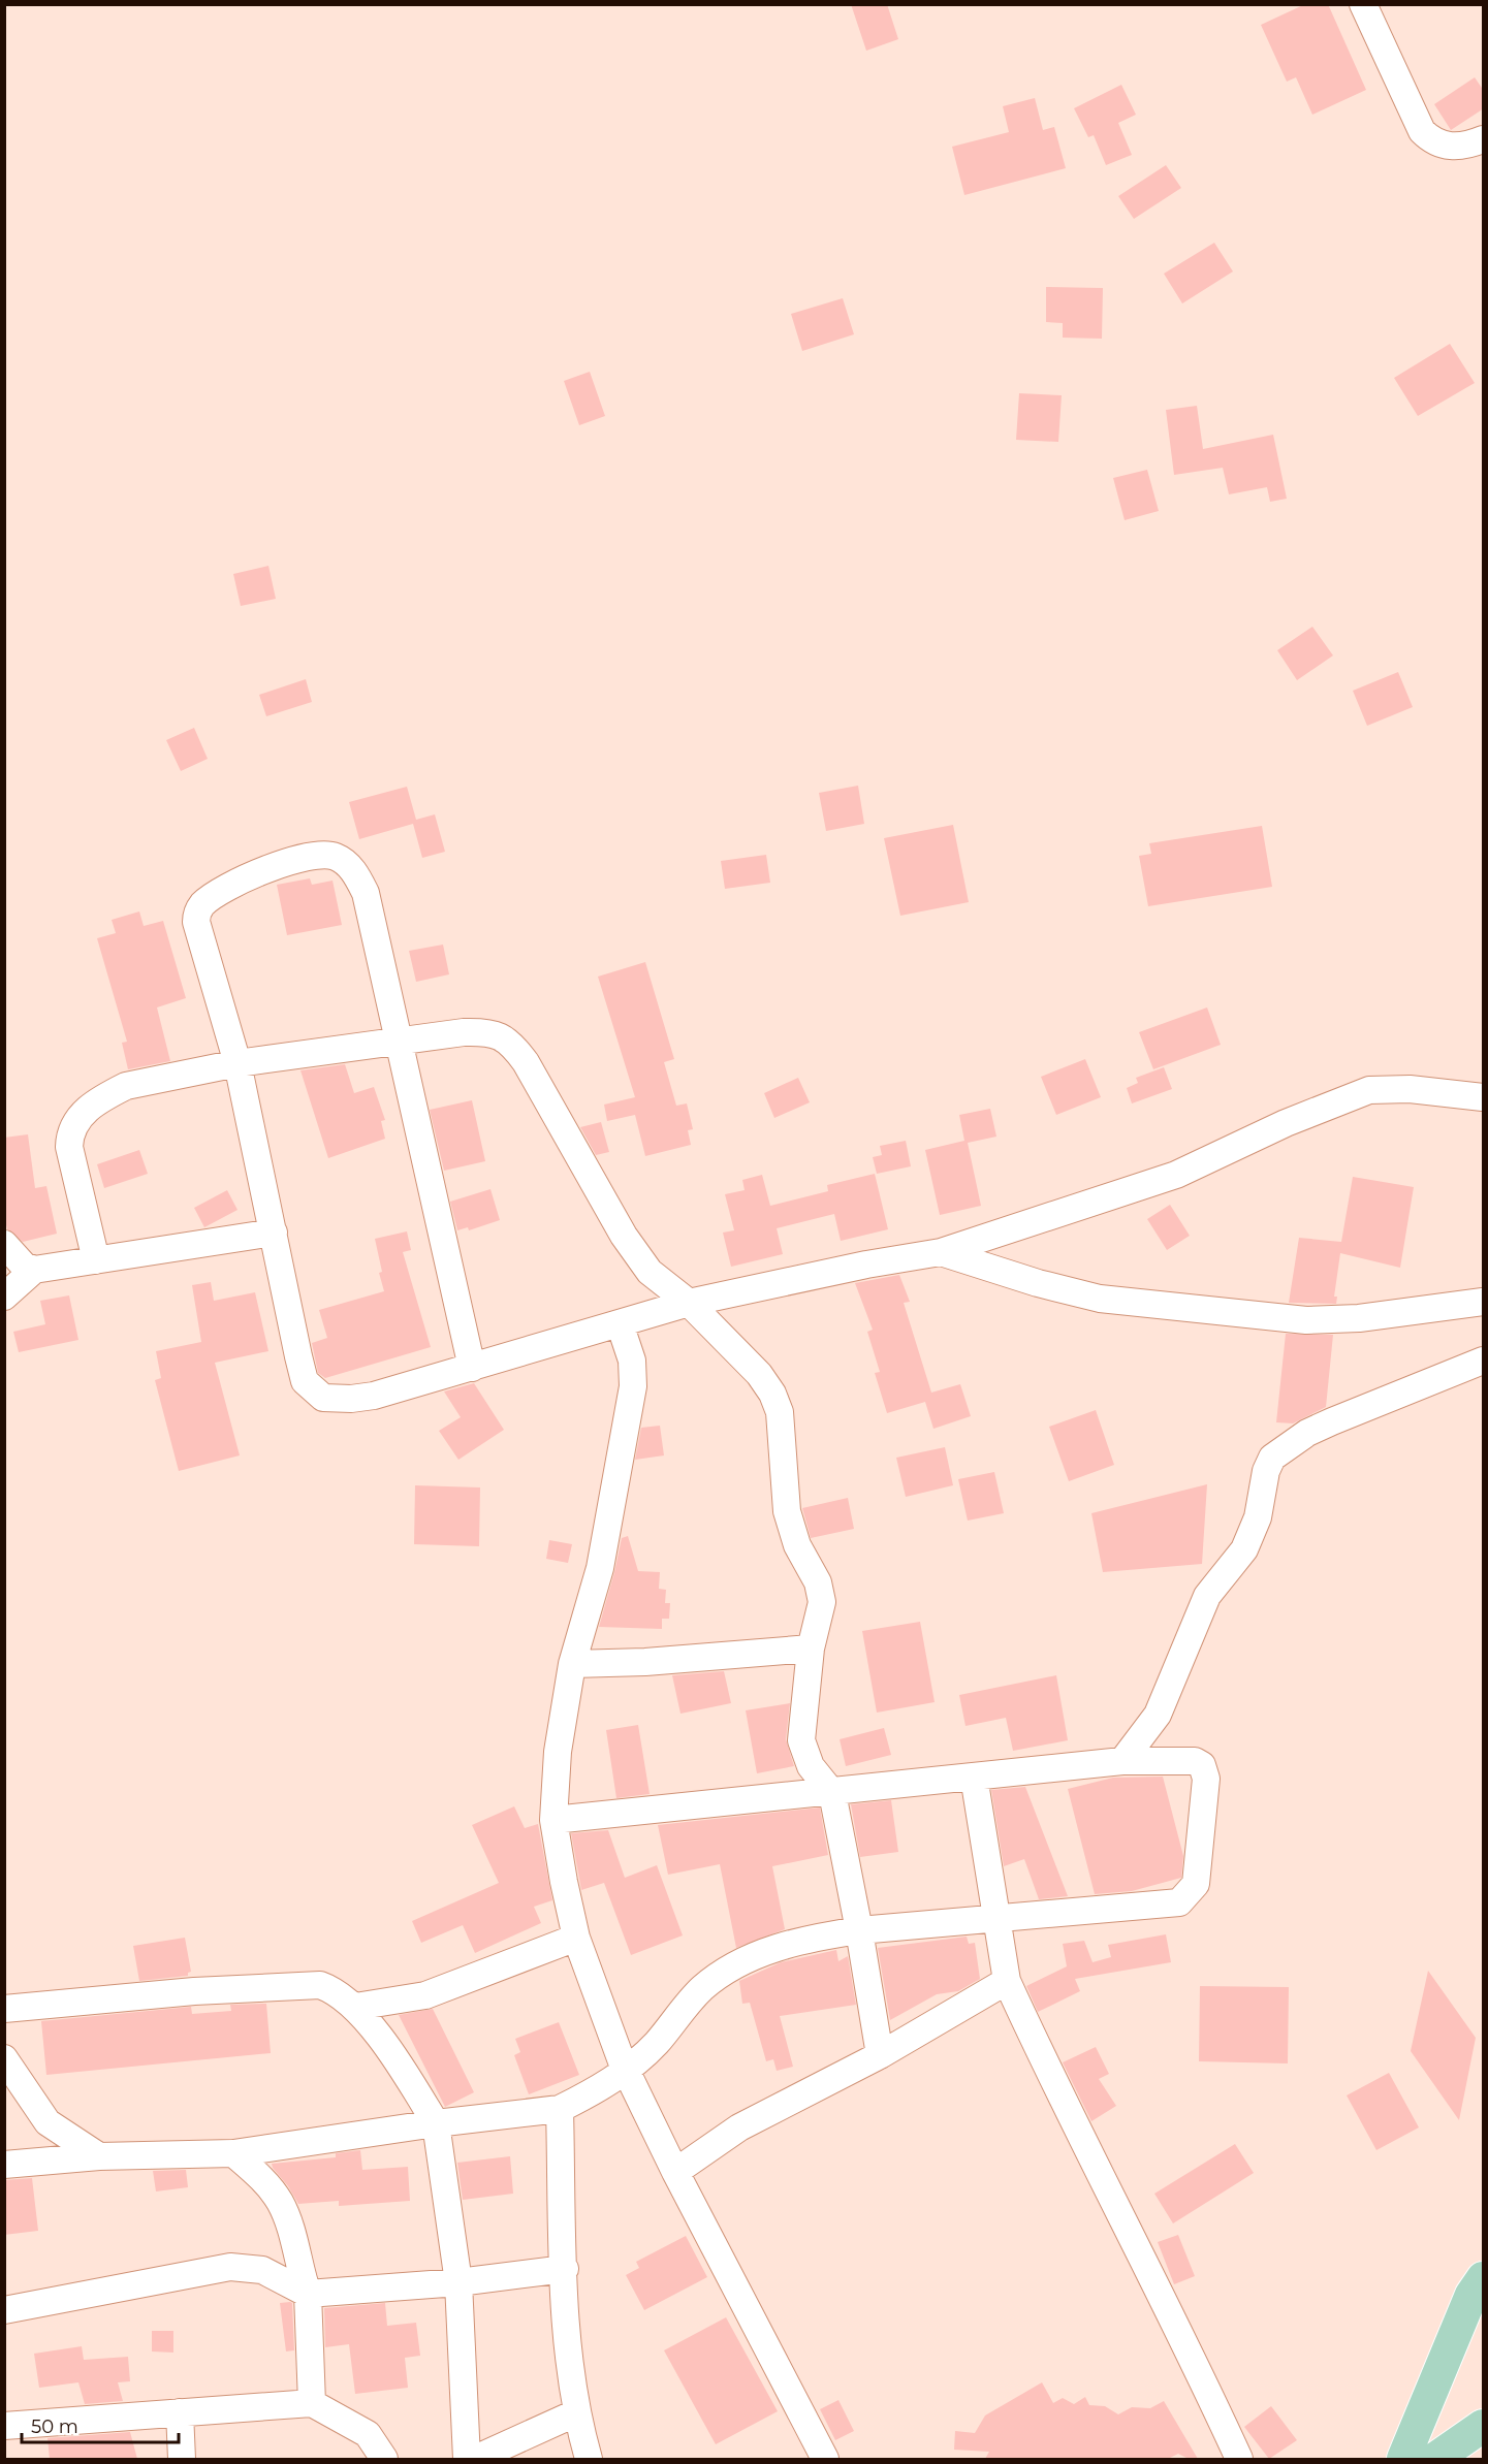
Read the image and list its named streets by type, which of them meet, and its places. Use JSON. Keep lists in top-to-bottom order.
{
  "scale_bar": "50 m"
}
